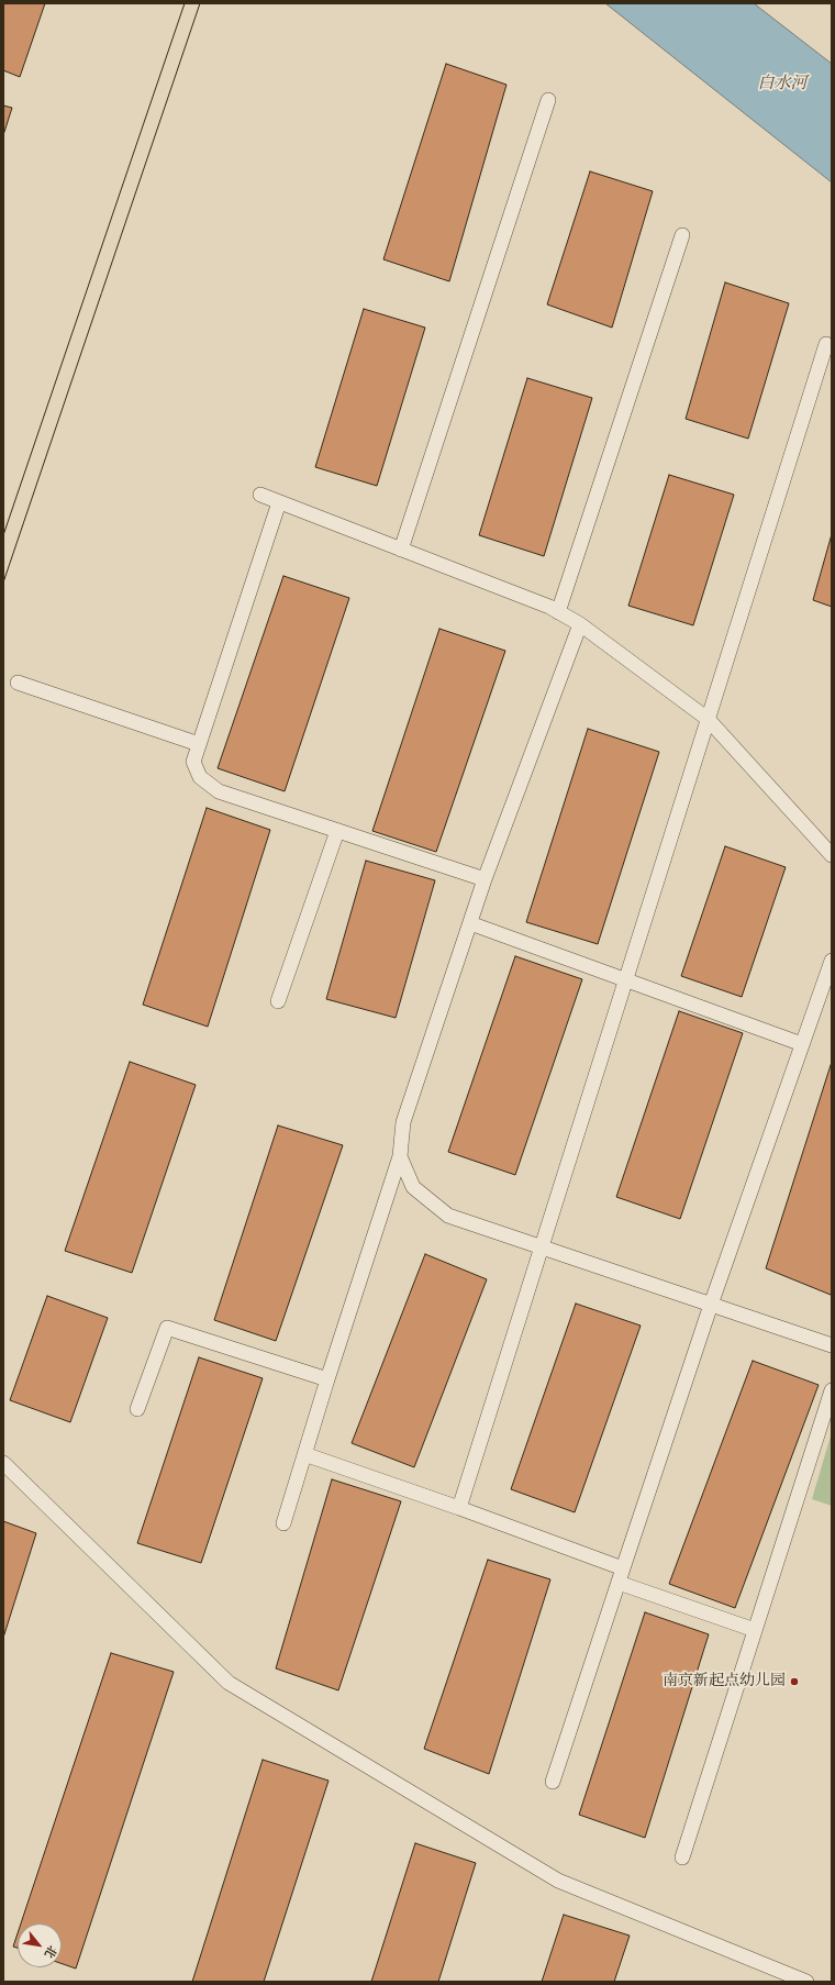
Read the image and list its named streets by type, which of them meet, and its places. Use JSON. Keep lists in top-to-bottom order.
{
  "water": ["白水河"],
  "places": ["南京新起点幼儿园"],
  "north": "bottom right"
}
